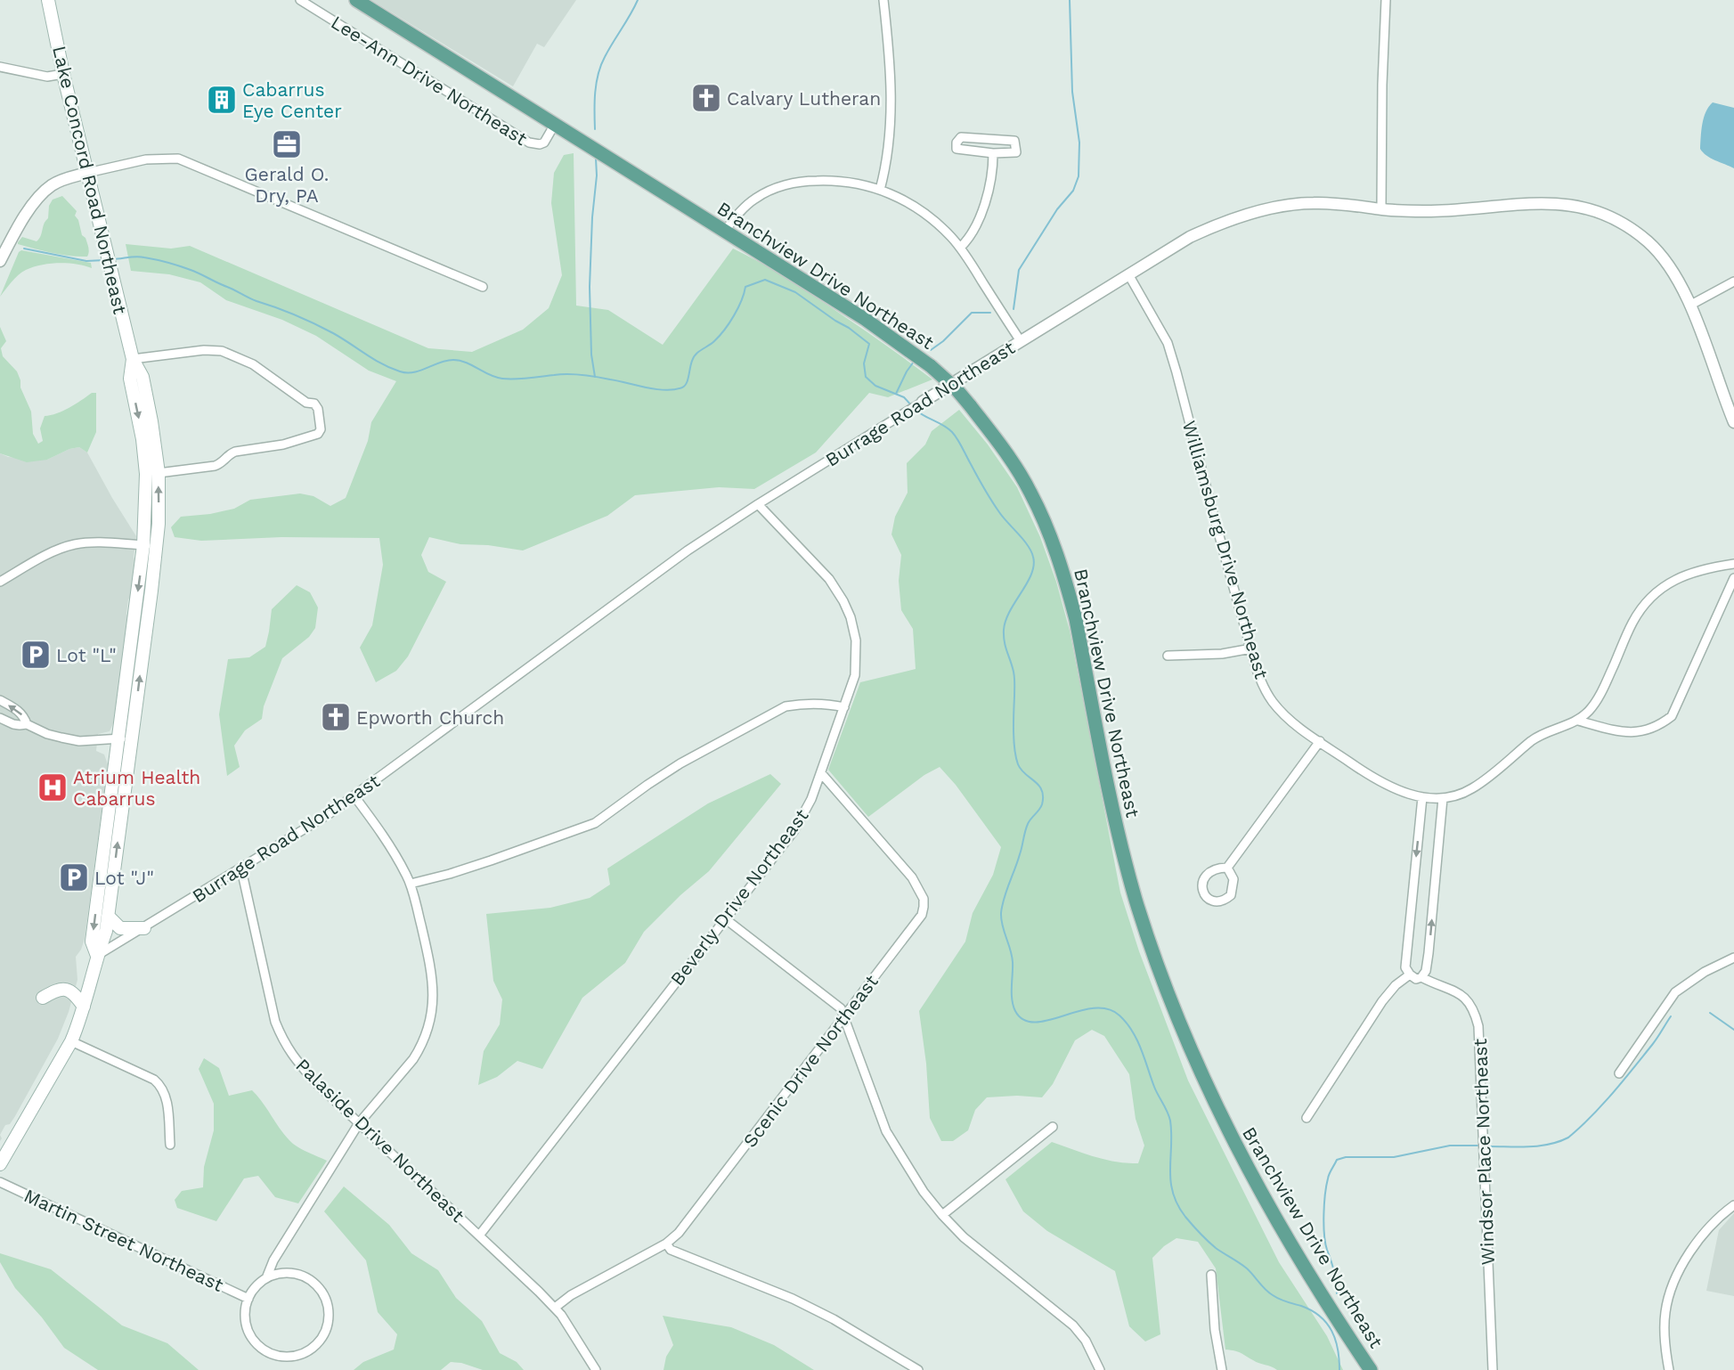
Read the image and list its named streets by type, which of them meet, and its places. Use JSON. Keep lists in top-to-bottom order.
{
  "streets": {
    "main road": ["Lake Concord Road Northeast", "Branchview Drive Northeast"],
    "street": [
      "Lee-Ann Drive Northeast",
      "Burrage Road Northeast",
      "Williamsburg Drive Northeast",
      "Beverly Drive Northeast",
      "Scenic Drive Northeast",
      "Palaside Drive Northeast",
      "Windsor Place Northeast",
      "Martin Street Northeast"
    ]
  },
  "crossings": [
    ["Lee-Ann Drive Northeast", "Branchview Drive Northeast"],
    ["Lake Concord Road Northeast", "Burrage Road Northeast"],
    ["Burrage Road Northeast", "Williamsburg Drive Northeast"],
    ["Burrage Road Northeast", "Beverly Drive Northeast"],
    ["Burrage Road Northeast", "Palaside Drive Northeast"],
    ["Beverly Drive Northeast", "Scenic Drive Northeast"],
    ["Beverly Drive Northeast", "Palaside Drive Northeast"],
    ["Scenic Drive Northeast", "Palaside Drive Northeast"]
  ],
  "places": {
    "church": ["Calvary Lutheran", "Epworth Church"],
    "building": ["Cabarrus Eye Center"],
    "office": ["Gerald O. Dry, PA"],
    "parking": ["Lot \"L\"", "Lot \"J\""],
    "hospital": ["Atrium Health Cabarrus"]
  }
}
